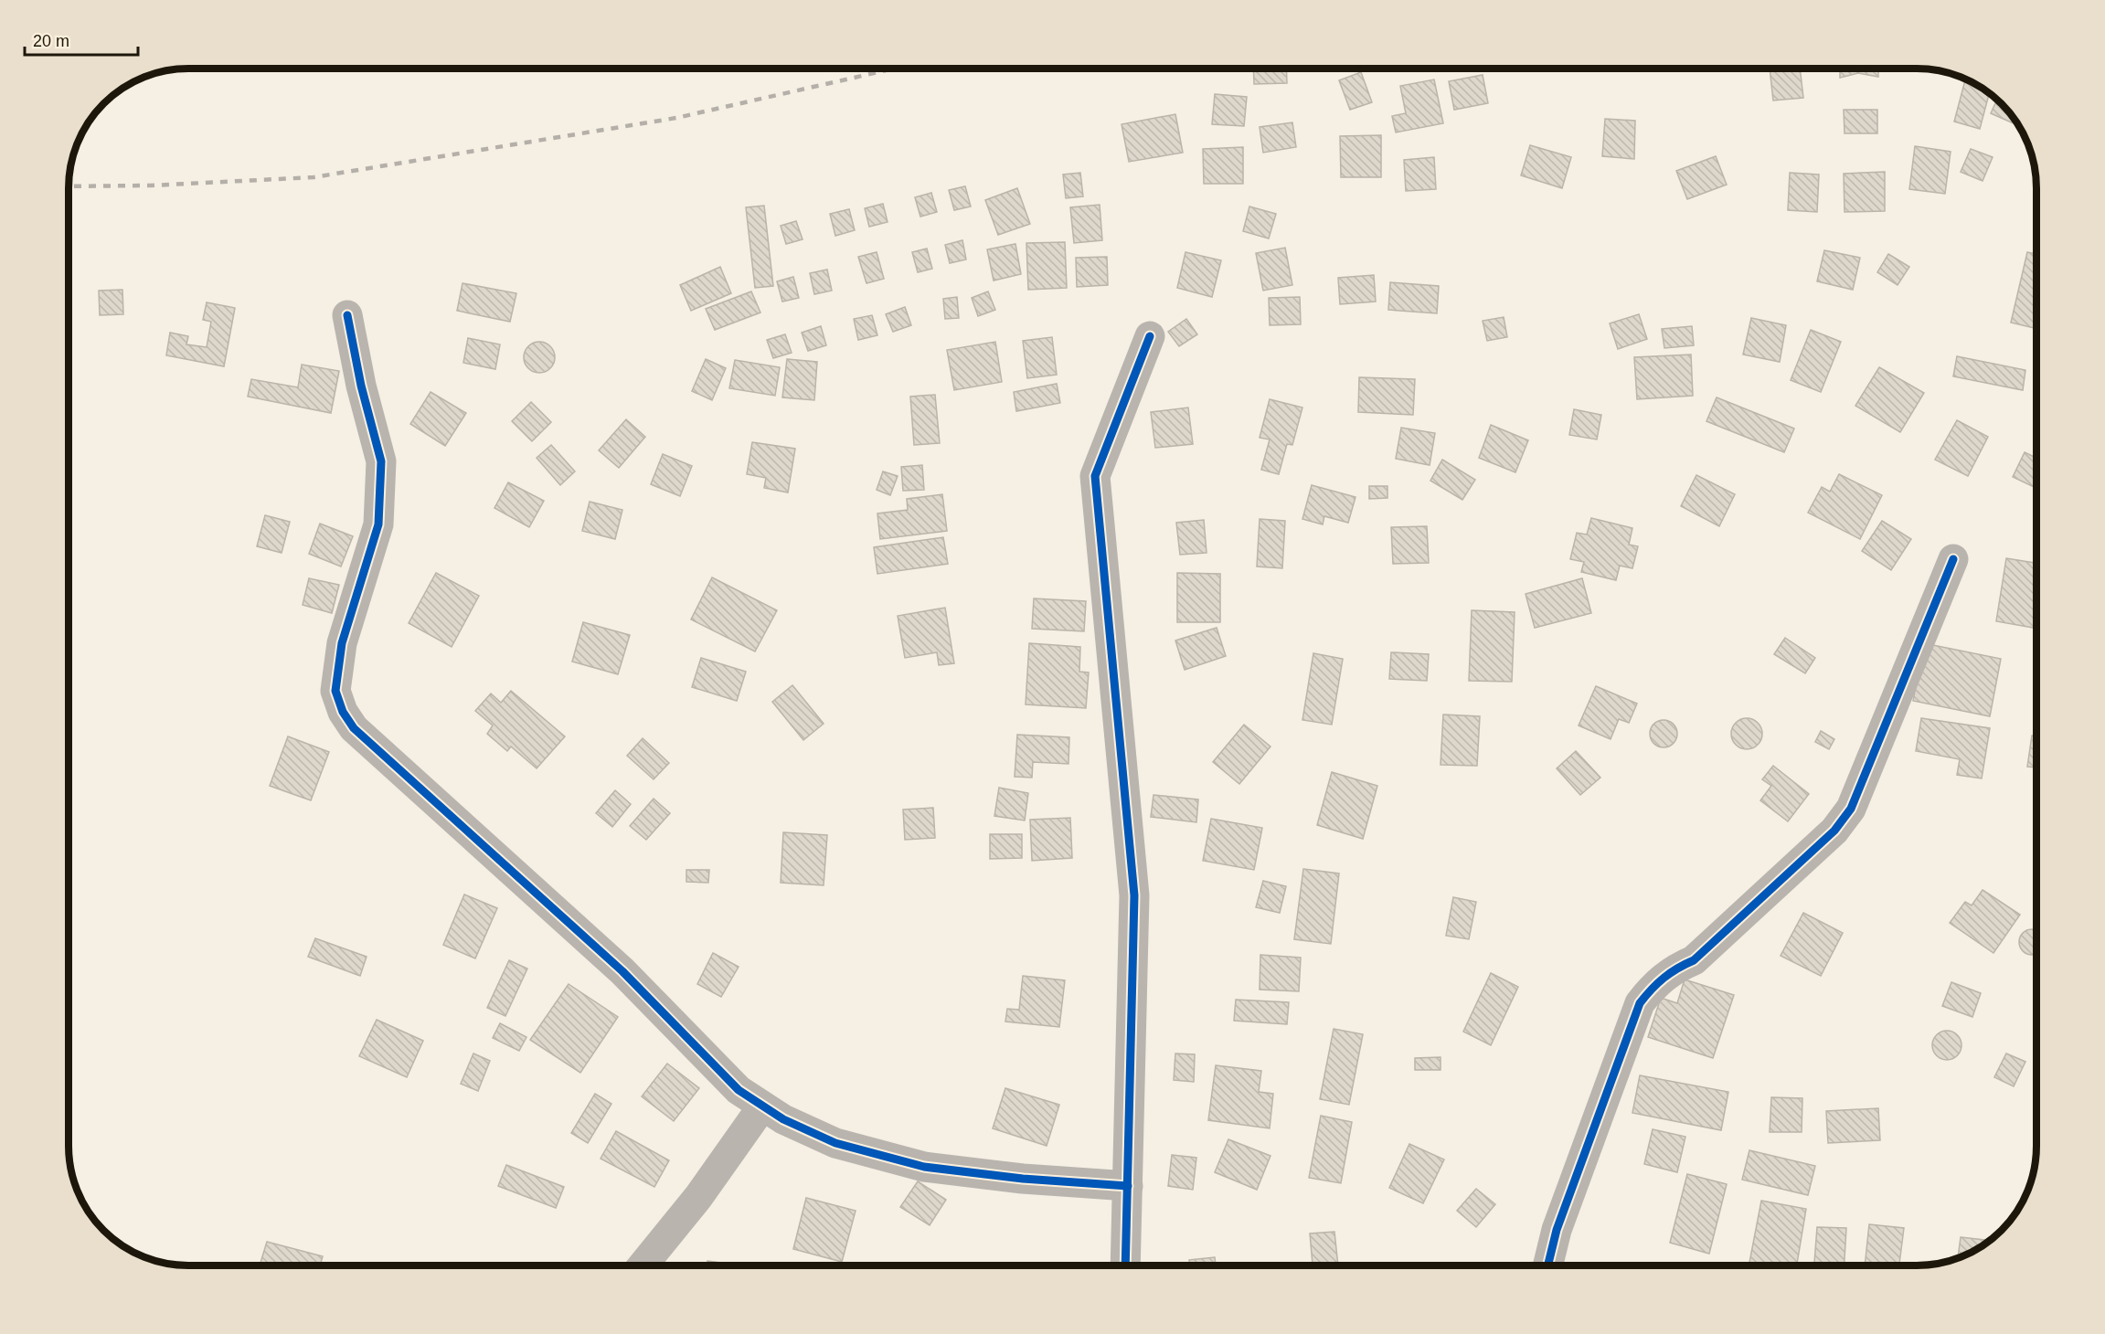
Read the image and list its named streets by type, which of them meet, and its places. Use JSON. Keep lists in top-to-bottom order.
{
  "scale_bar": "20 m"
}
